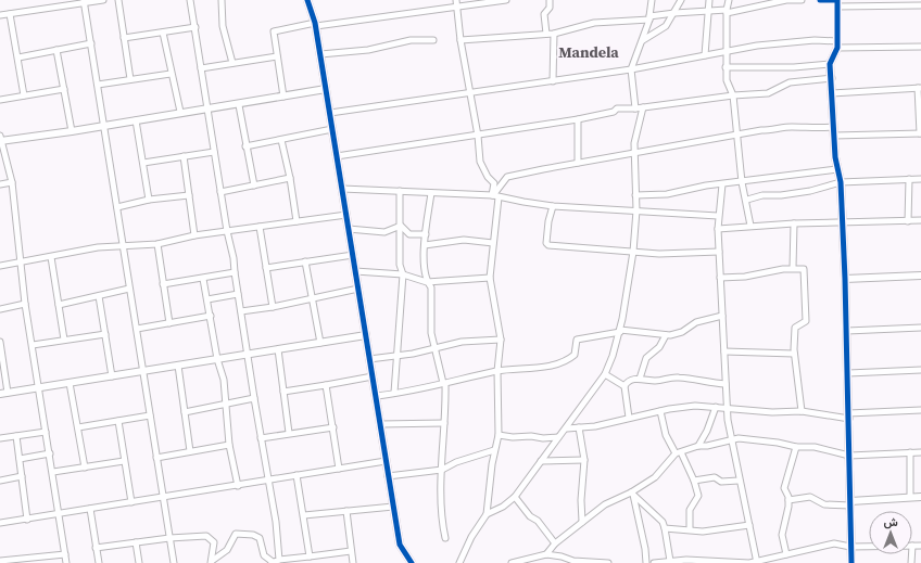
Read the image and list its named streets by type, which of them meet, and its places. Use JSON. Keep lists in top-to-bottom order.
{
  "districts": ["Mandela"],
  "north": "top"
}
